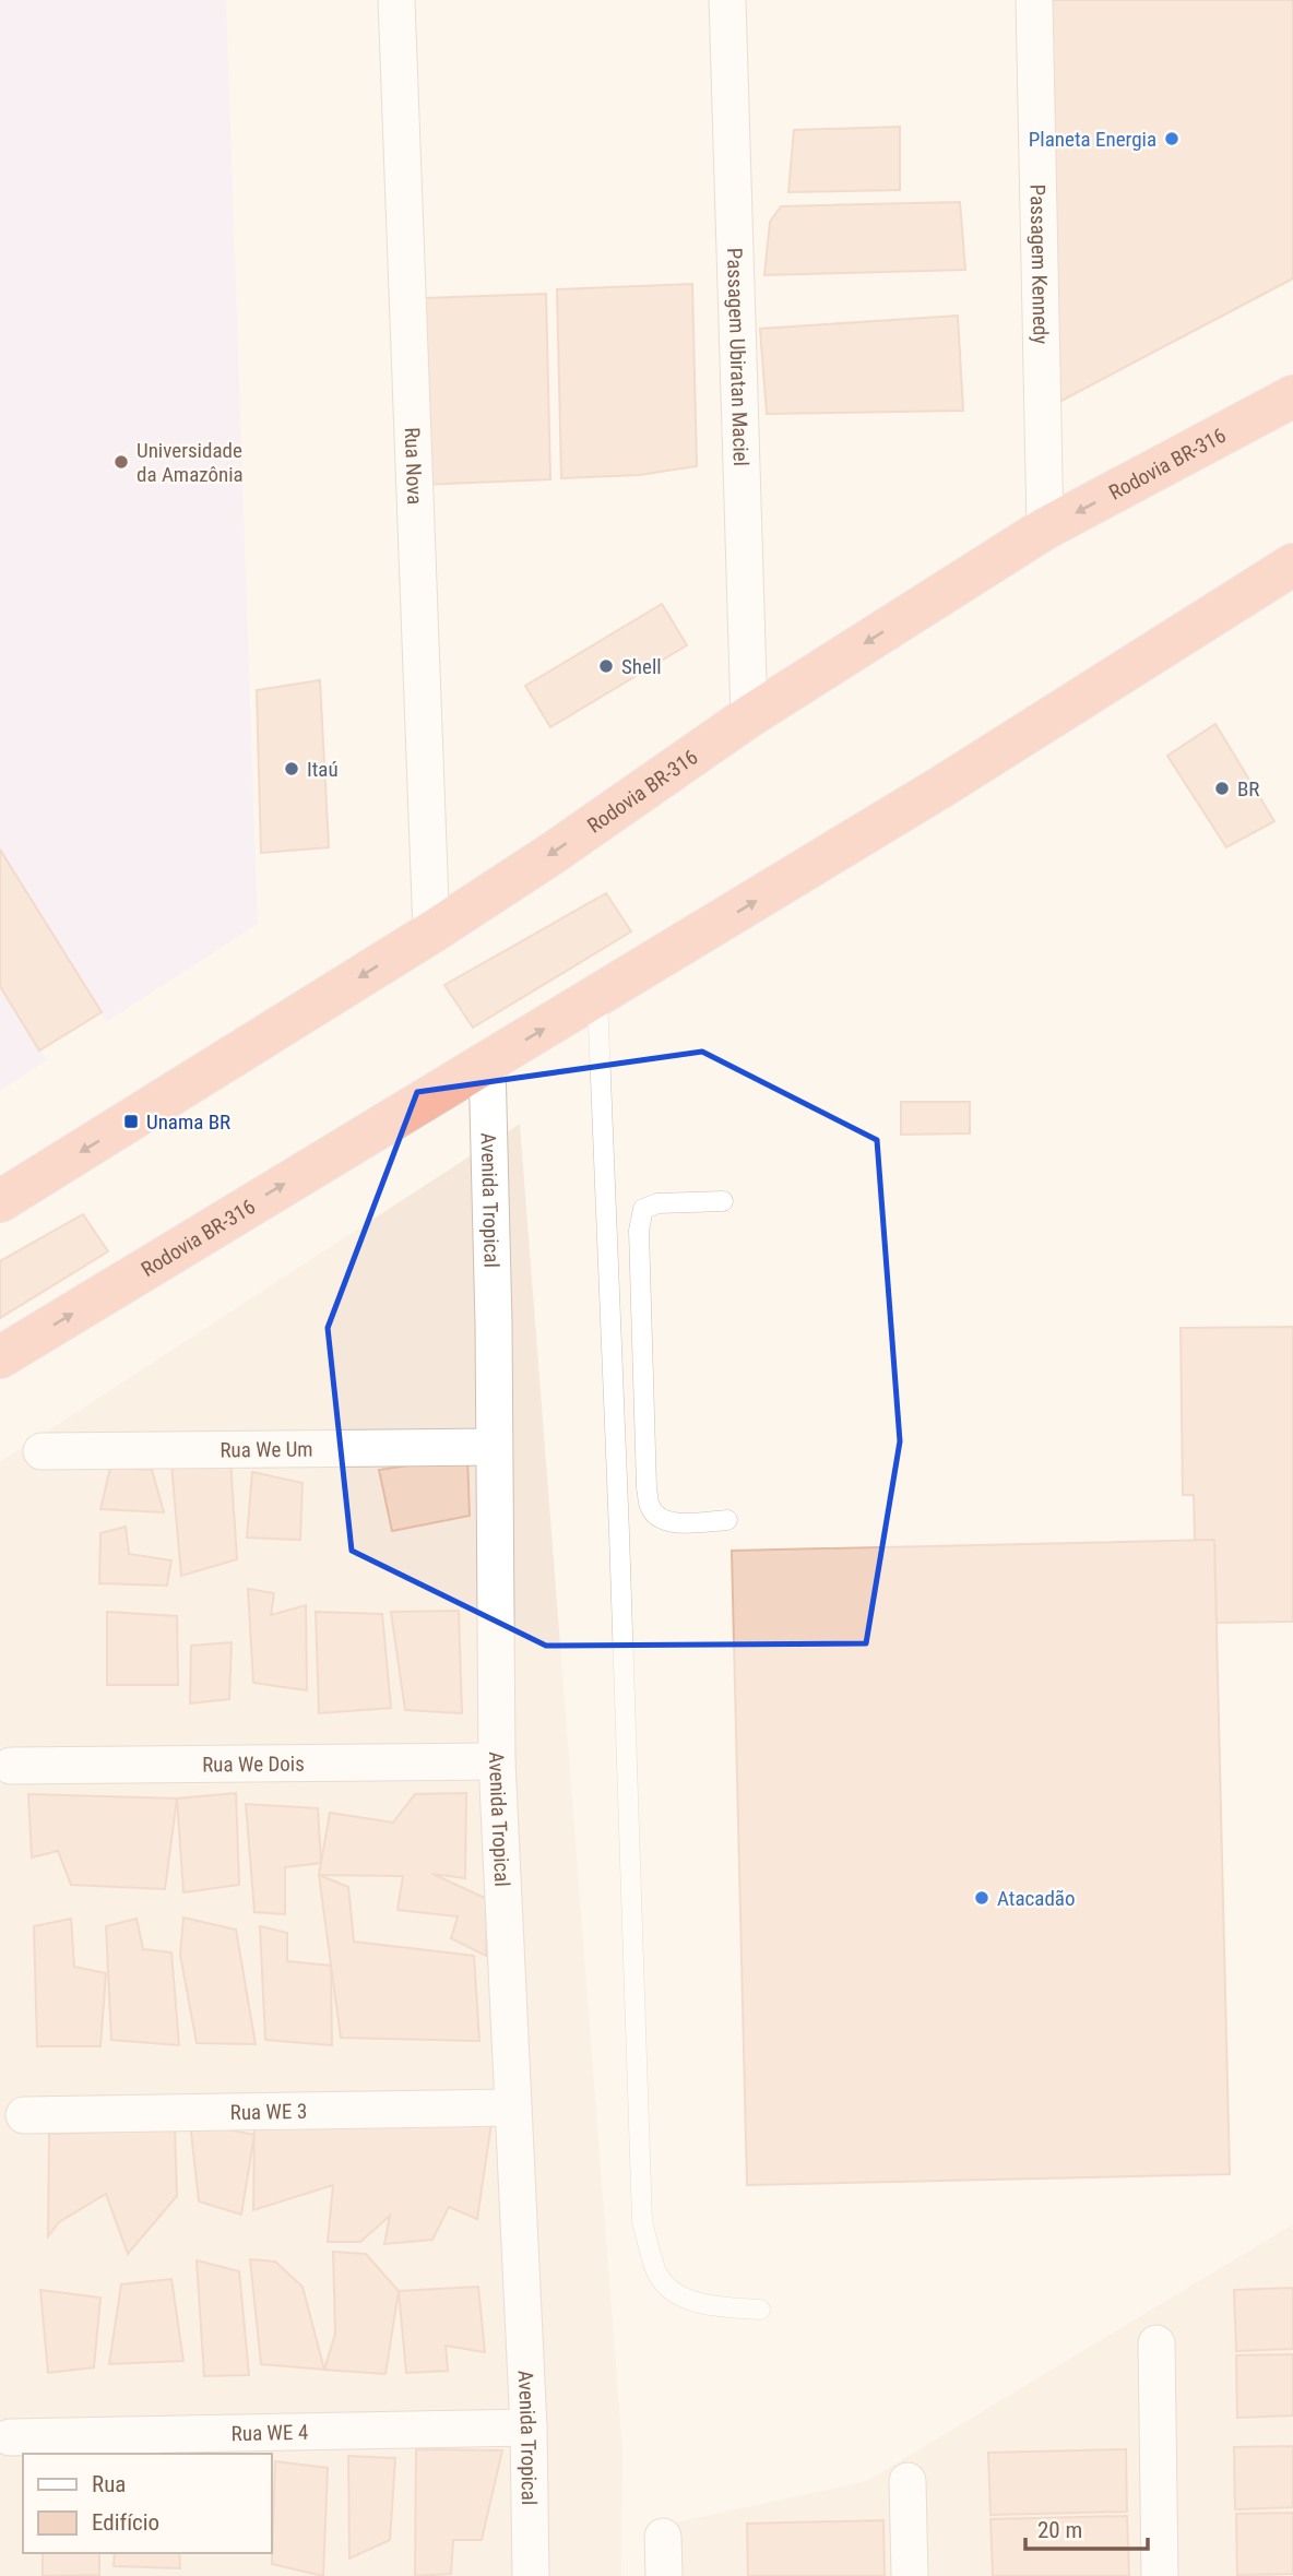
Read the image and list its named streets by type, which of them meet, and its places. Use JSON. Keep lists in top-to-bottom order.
{
  "streets": {
    "highway": ["Rodovia BR-316"],
    "street": [
      "Passagem Kennedy",
      "Passagem Ubiratan Maciel",
      "Rua Nova",
      "Avenida Tropical",
      "Rua We Um",
      "Rua We Dois",
      "Rua WE 3",
      "Rua WE 4"
    ]
  },
  "crossings": [
    ["Passagem Kennedy", "Rodovia BR-316"],
    ["Passagem Ubiratan Maciel", "Rodovia BR-316"],
    ["Rodovia BR-316", "Rua Nova"],
    ["Rodovia BR-316", "Avenida Tropical"],
    ["Avenida Tropical", "Rua We Um"],
    ["Avenida Tropical", "Rua We Dois"],
    ["Avenida Tropical", "Rua WE 3"],
    ["Avenida Tropical", "Rua WE 4"]
  ],
  "places": {
    "other": [
      "Planeta Energia",
      "Universidade da Amazônia",
      "Shell",
      "Itaú",
      "BR",
      "Atacadão"
    ],
    "transit": ["Unama BR"]
  },
  "legend": ["Rua", "Edifício"],
  "scale_bar": "20 m"
}
